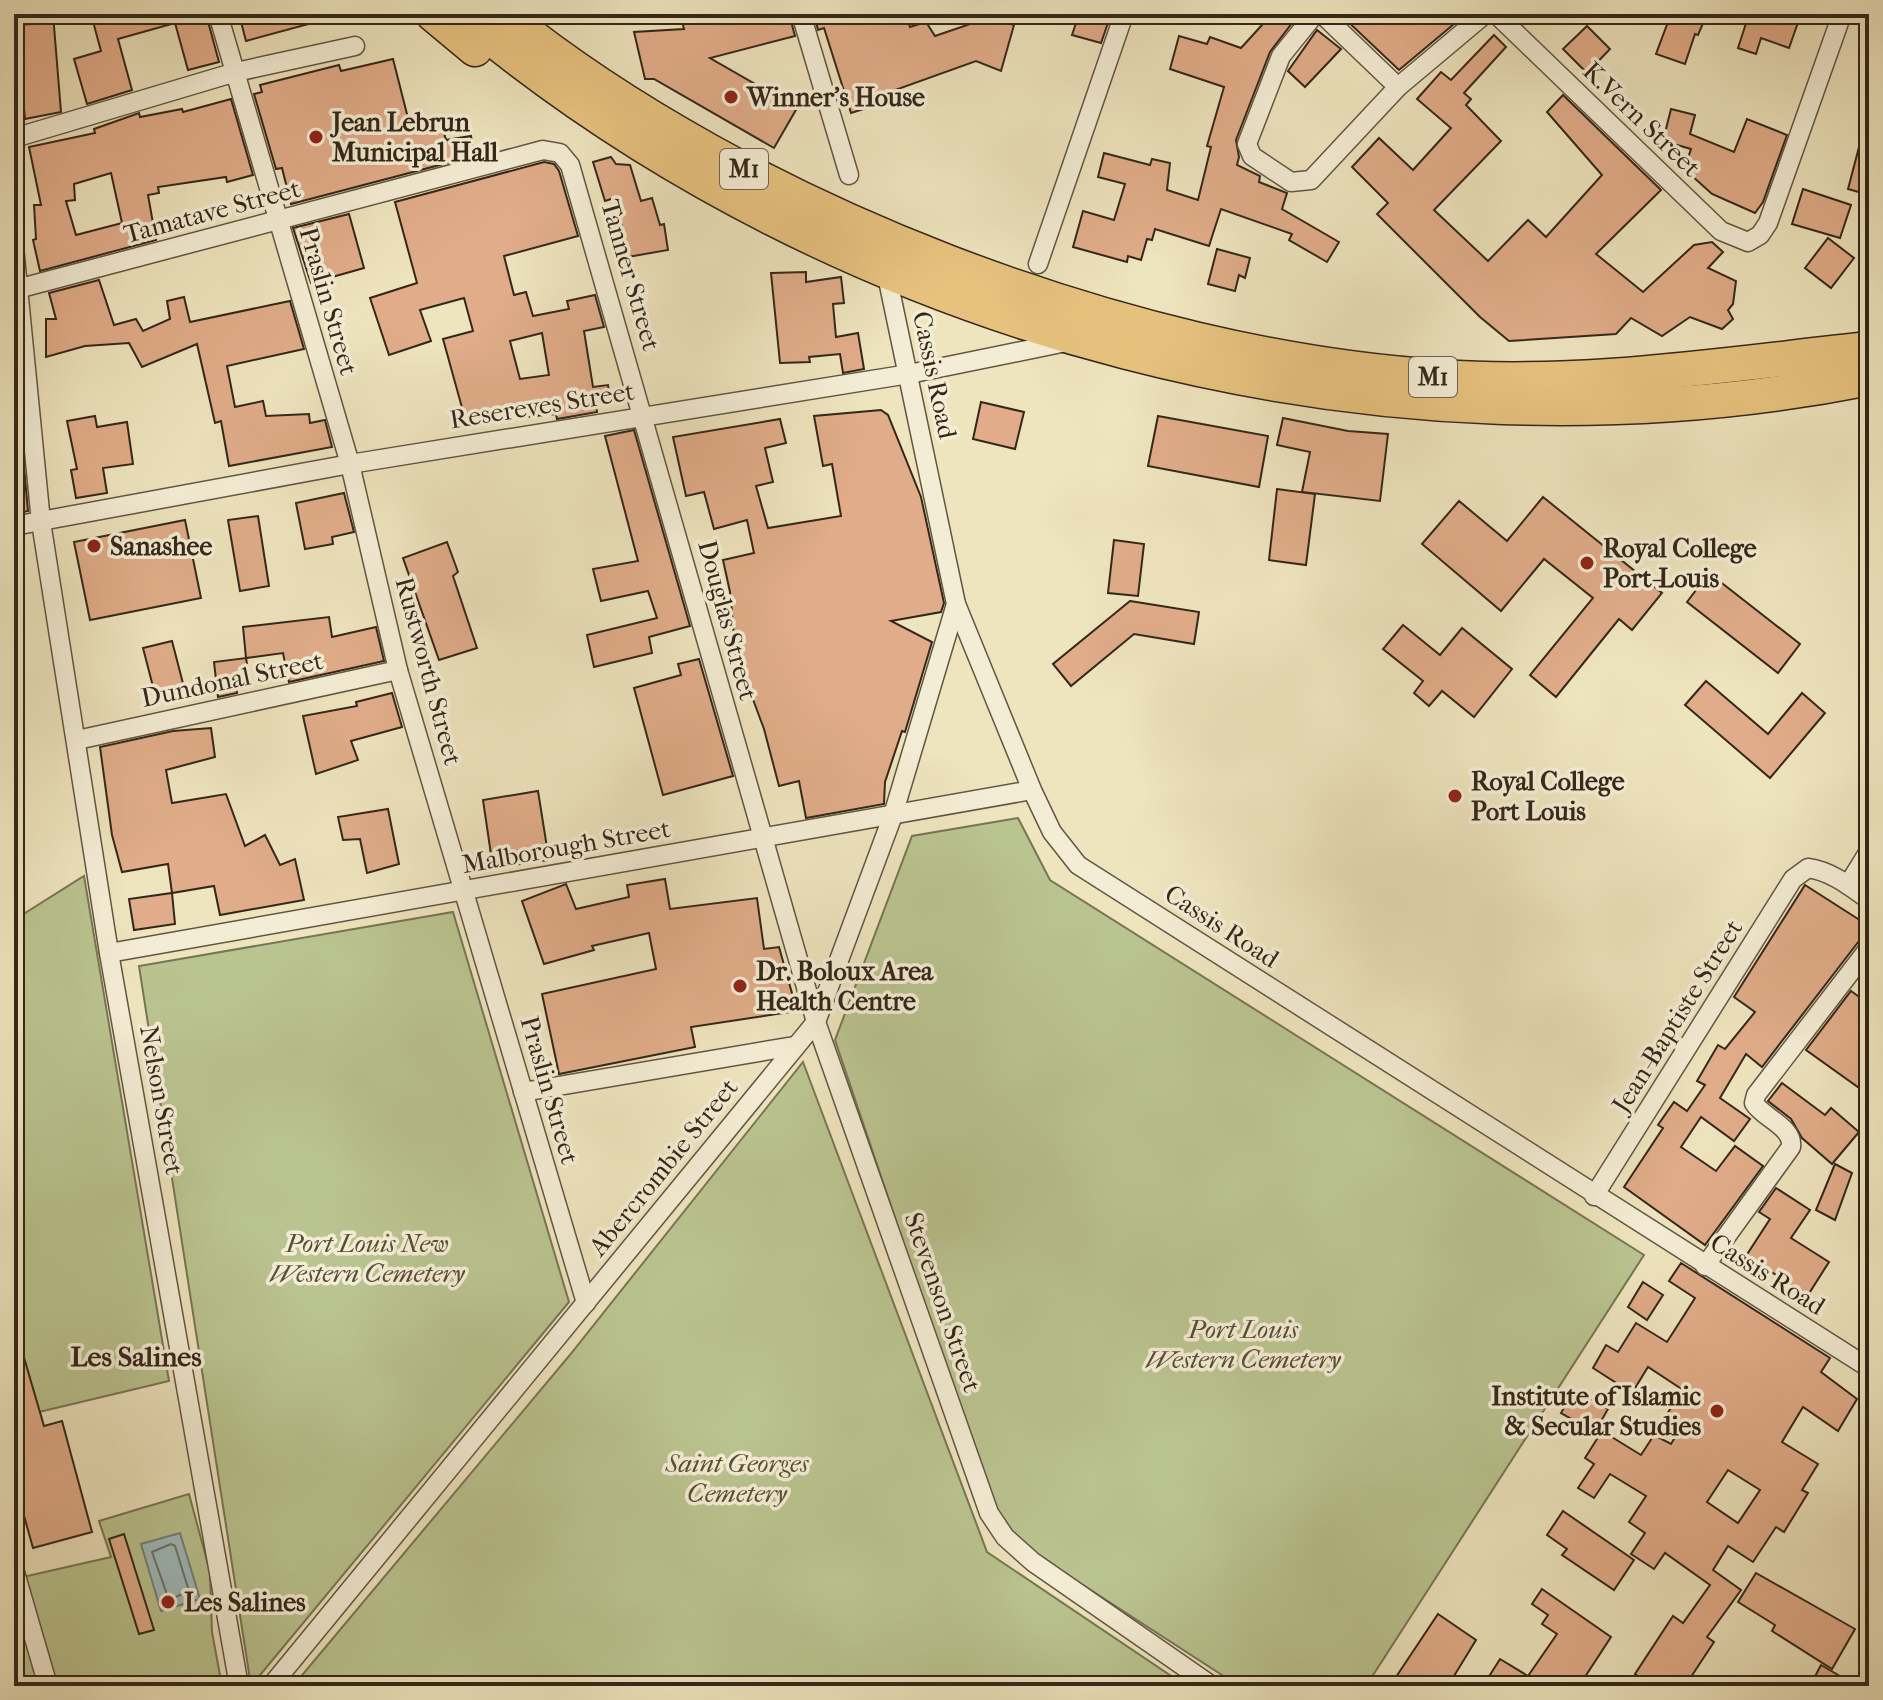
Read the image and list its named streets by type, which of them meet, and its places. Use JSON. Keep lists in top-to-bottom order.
{
  "streets": {
    "highway": ["M1"],
    "street": [
      "K.Vern Street",
      "Tamatave Street",
      "Tanner Street",
      "Praslin Street",
      "Cassis Road",
      "Resereves Street",
      "Douglas Street",
      "Rustworth Street",
      "Dundonal Street",
      "Malborough Street",
      "Jean-Baptiste Street",
      "Nelson Street",
      "Abercrombie Street",
      "Stevenson Street"
    ]
  },
  "crossings": [
    ["M1", "Cassis Road"],
    ["M1", "Resereves Street"],
    ["Tamatave Street", "Tanner Street"],
    ["Tamatave Street", "Praslin Street"],
    ["Tamatave Street", "Nelson Street"],
    ["Tanner Street", "Resereves Street"],
    ["Tanner Street", "Douglas Street"],
    ["Praslin Street", "Resereves Street"],
    ["Praslin Street", "Rustworth Street"],
    ["Praslin Street", "Malborough Street"],
    ["Praslin Street", "Abercrombie Street"],
    ["Cassis Road", "Resereves Street"],
    ["Cassis Road", "Malborough Street"],
    ["Cassis Road", "Jean-Baptiste Street"],
    ["Cassis Road", "Abercrombie Street"],
    ["Resereves Street", "Douglas Street"],
    ["Resereves Street", "Rustworth Street"],
    ["Resereves Street", "Nelson Street"],
    ["Douglas Street", "Malborough Street"],
    ["Douglas Street", "Stevenson Street"],
    ["Rustworth Street", "Dundonal Street"],
    ["Rustworth Street", "Malborough Street"],
    ["Dundonal Street", "Nelson Street"],
    ["Malborough Street", "Nelson Street"],
    ["Malborough Street", "Abercrombie Street"],
    ["Malborough Street", "Stevenson Street"],
    ["Abercrombie Street", "Stevenson Street"]
  ],
  "districts": ["Les Salines"],
  "parks": ["Port Louis New Western Cemetery", "Port Louis Western Cemetery", "Saint Georges Cemetery"],
  "places": [
    "Winner's House",
    "Jean Lebrun Municipal Hall",
    "Sanashee",
    "Royal College Port-Louis",
    "Royal College Port Louis",
    "Dr. Boloux Area Health Centre",
    "Institute of Islamic & Secular Studies",
    "Les Salines"
  ]
}
